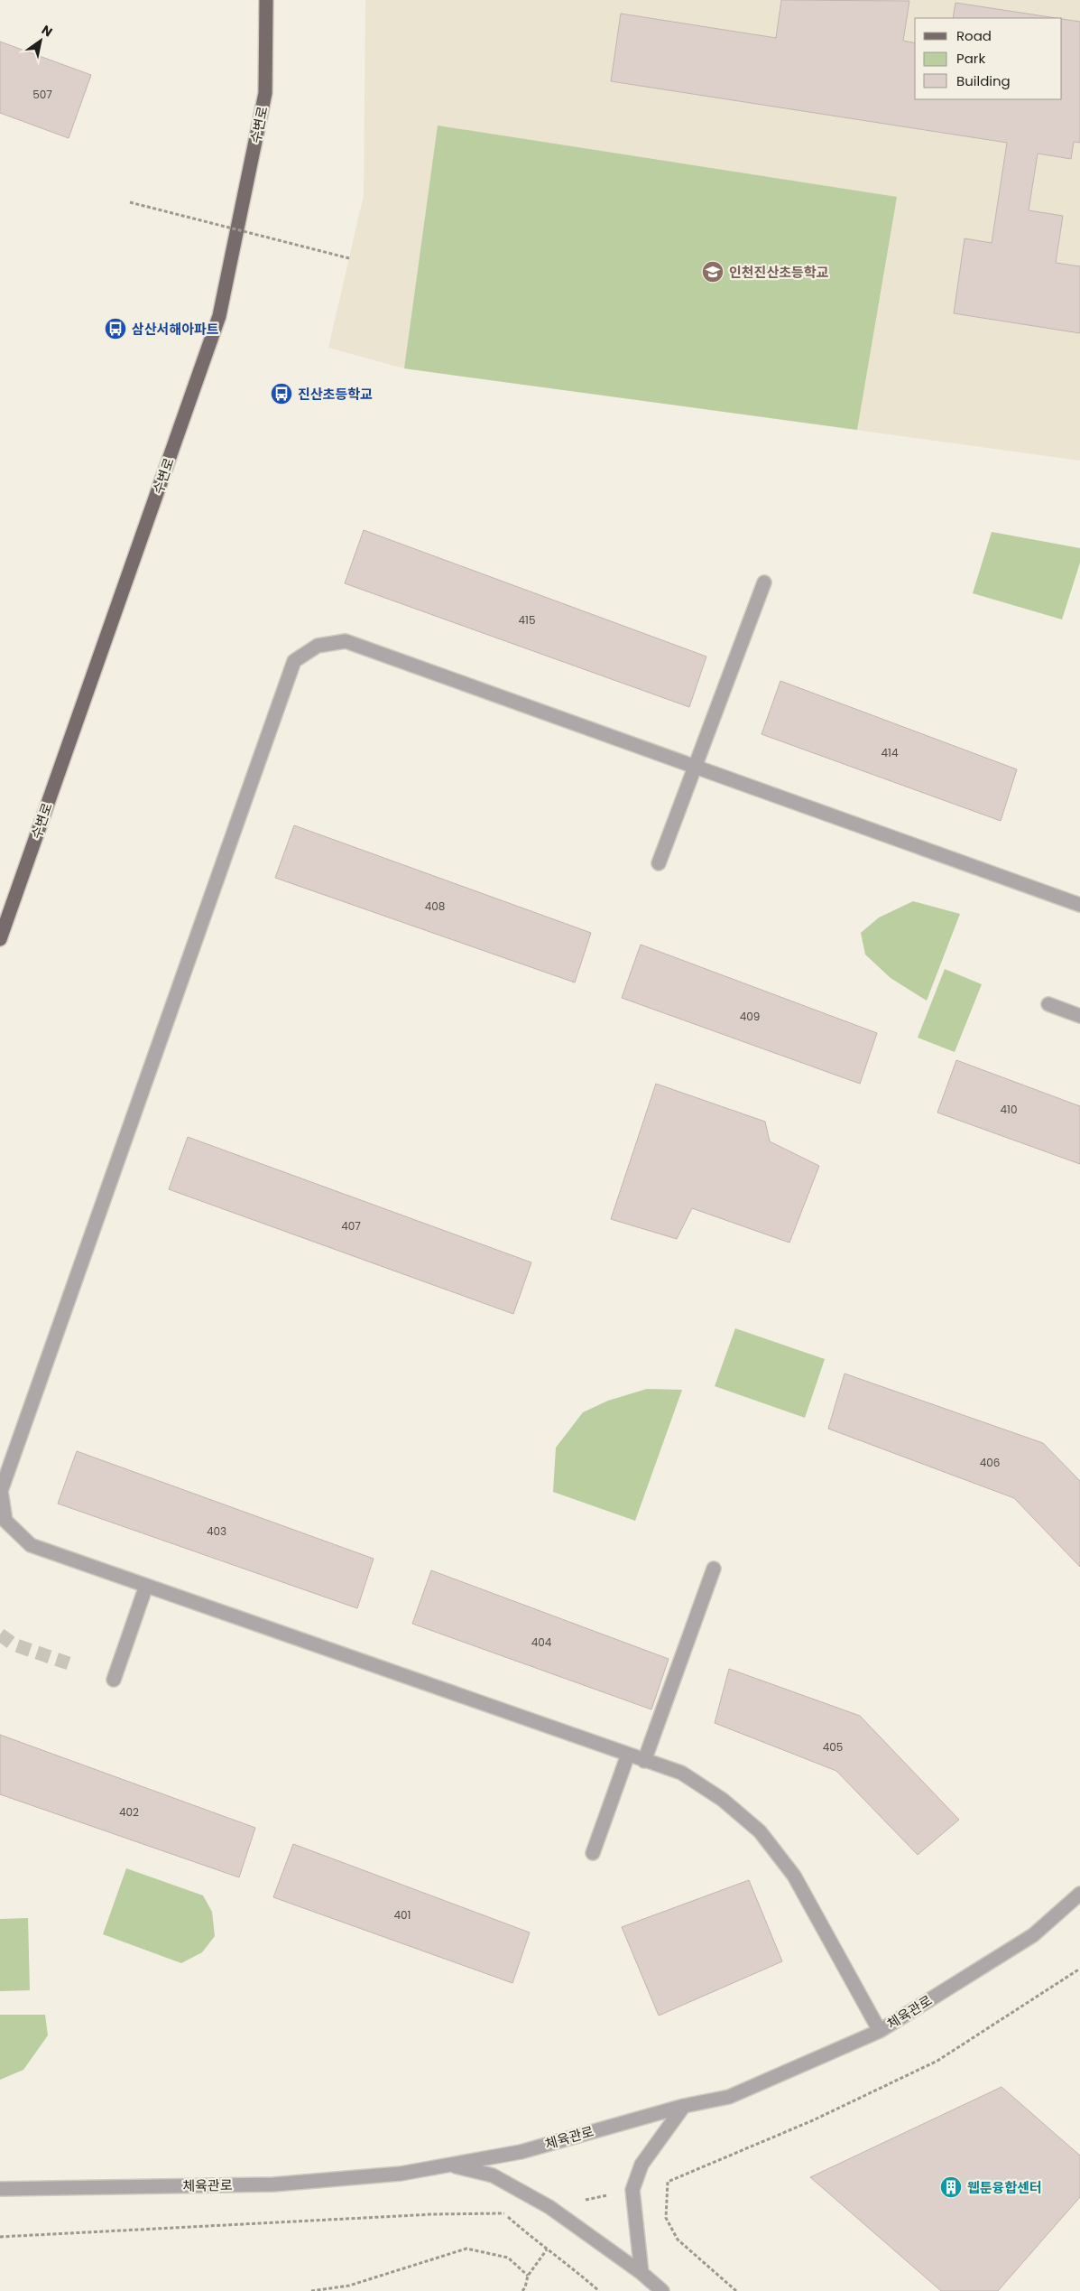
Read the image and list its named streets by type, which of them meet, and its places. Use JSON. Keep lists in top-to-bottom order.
{
  "streets": {
    "main road": ["수변로"],
    "street": ["체육관로"]
  },
  "places": {
    "school or university": ["인천진산초등학교"],
    "bus stop": ["삼산서해아파트", "진산초등학교"],
    "building": ["웹툰융합센터"]
  },
  "house_numbers": [
    "507",
    "415",
    "414",
    "408",
    "409",
    "410",
    "407",
    "406",
    "403",
    "404",
    "405",
    "402",
    "401"
  ],
  "legend": ["Road", "Park", "Building"],
  "north": "top right"
}
